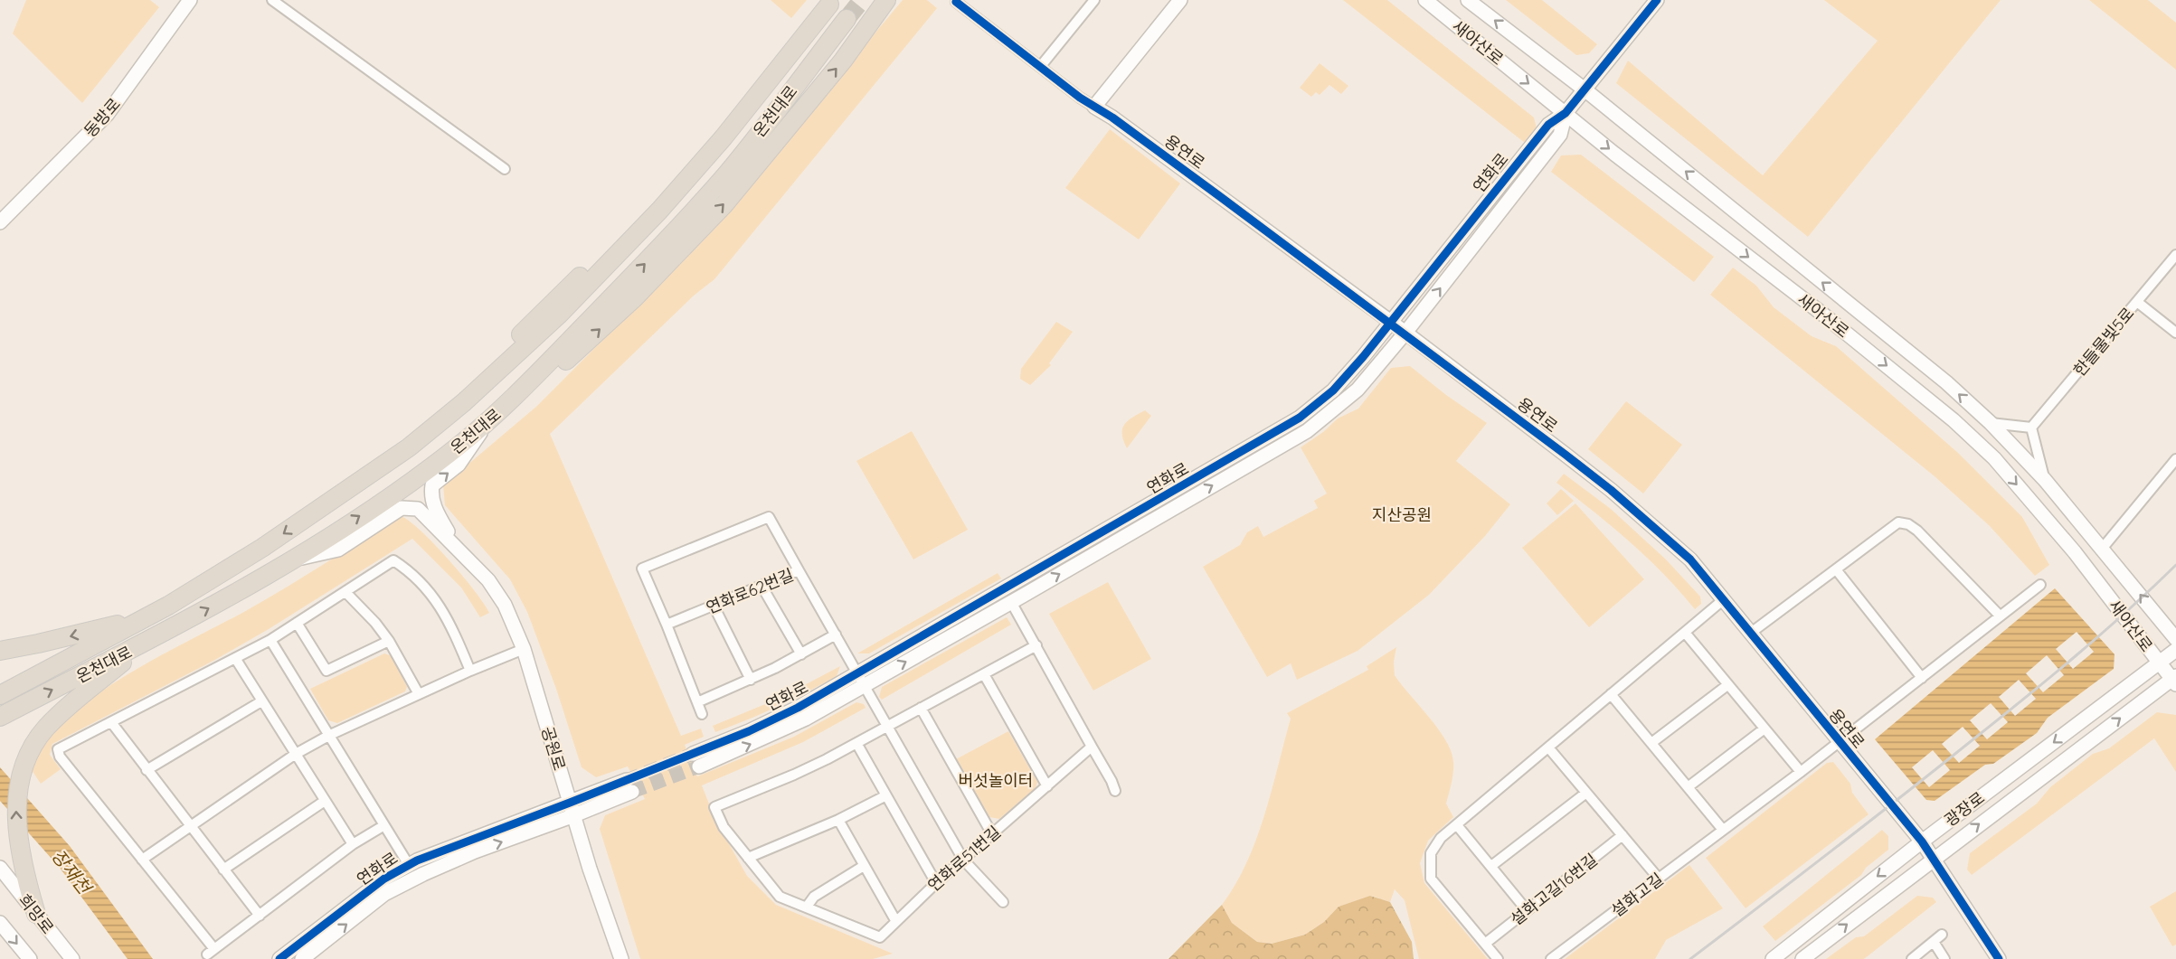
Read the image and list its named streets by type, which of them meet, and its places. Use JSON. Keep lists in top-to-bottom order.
{
  "streets": {
    "highway": ["온천대로"],
    "street": [
      "새아산로",
      "동방로",
      "용연로",
      "연화로",
      "한들물빛5로",
      "연화로62번길",
      "공원로",
      "광장로",
      "연화로51번길",
      "설화고길16번길",
      "설화고길",
      "희망로"
    ]
  },
  "crossings": [
    ["새아산로", "연화로"],
    ["새아산로", "광장로"],
    ["용연로", "연화로"],
    ["용연로", "광장로"],
    ["용연로", "설화고길"],
    ["연화로", "연화로62번길"],
    ["연화로", "공원로"]
  ],
  "water": ["장재천"],
  "parks": ["지산공원", "버섯놀이터"]
}
